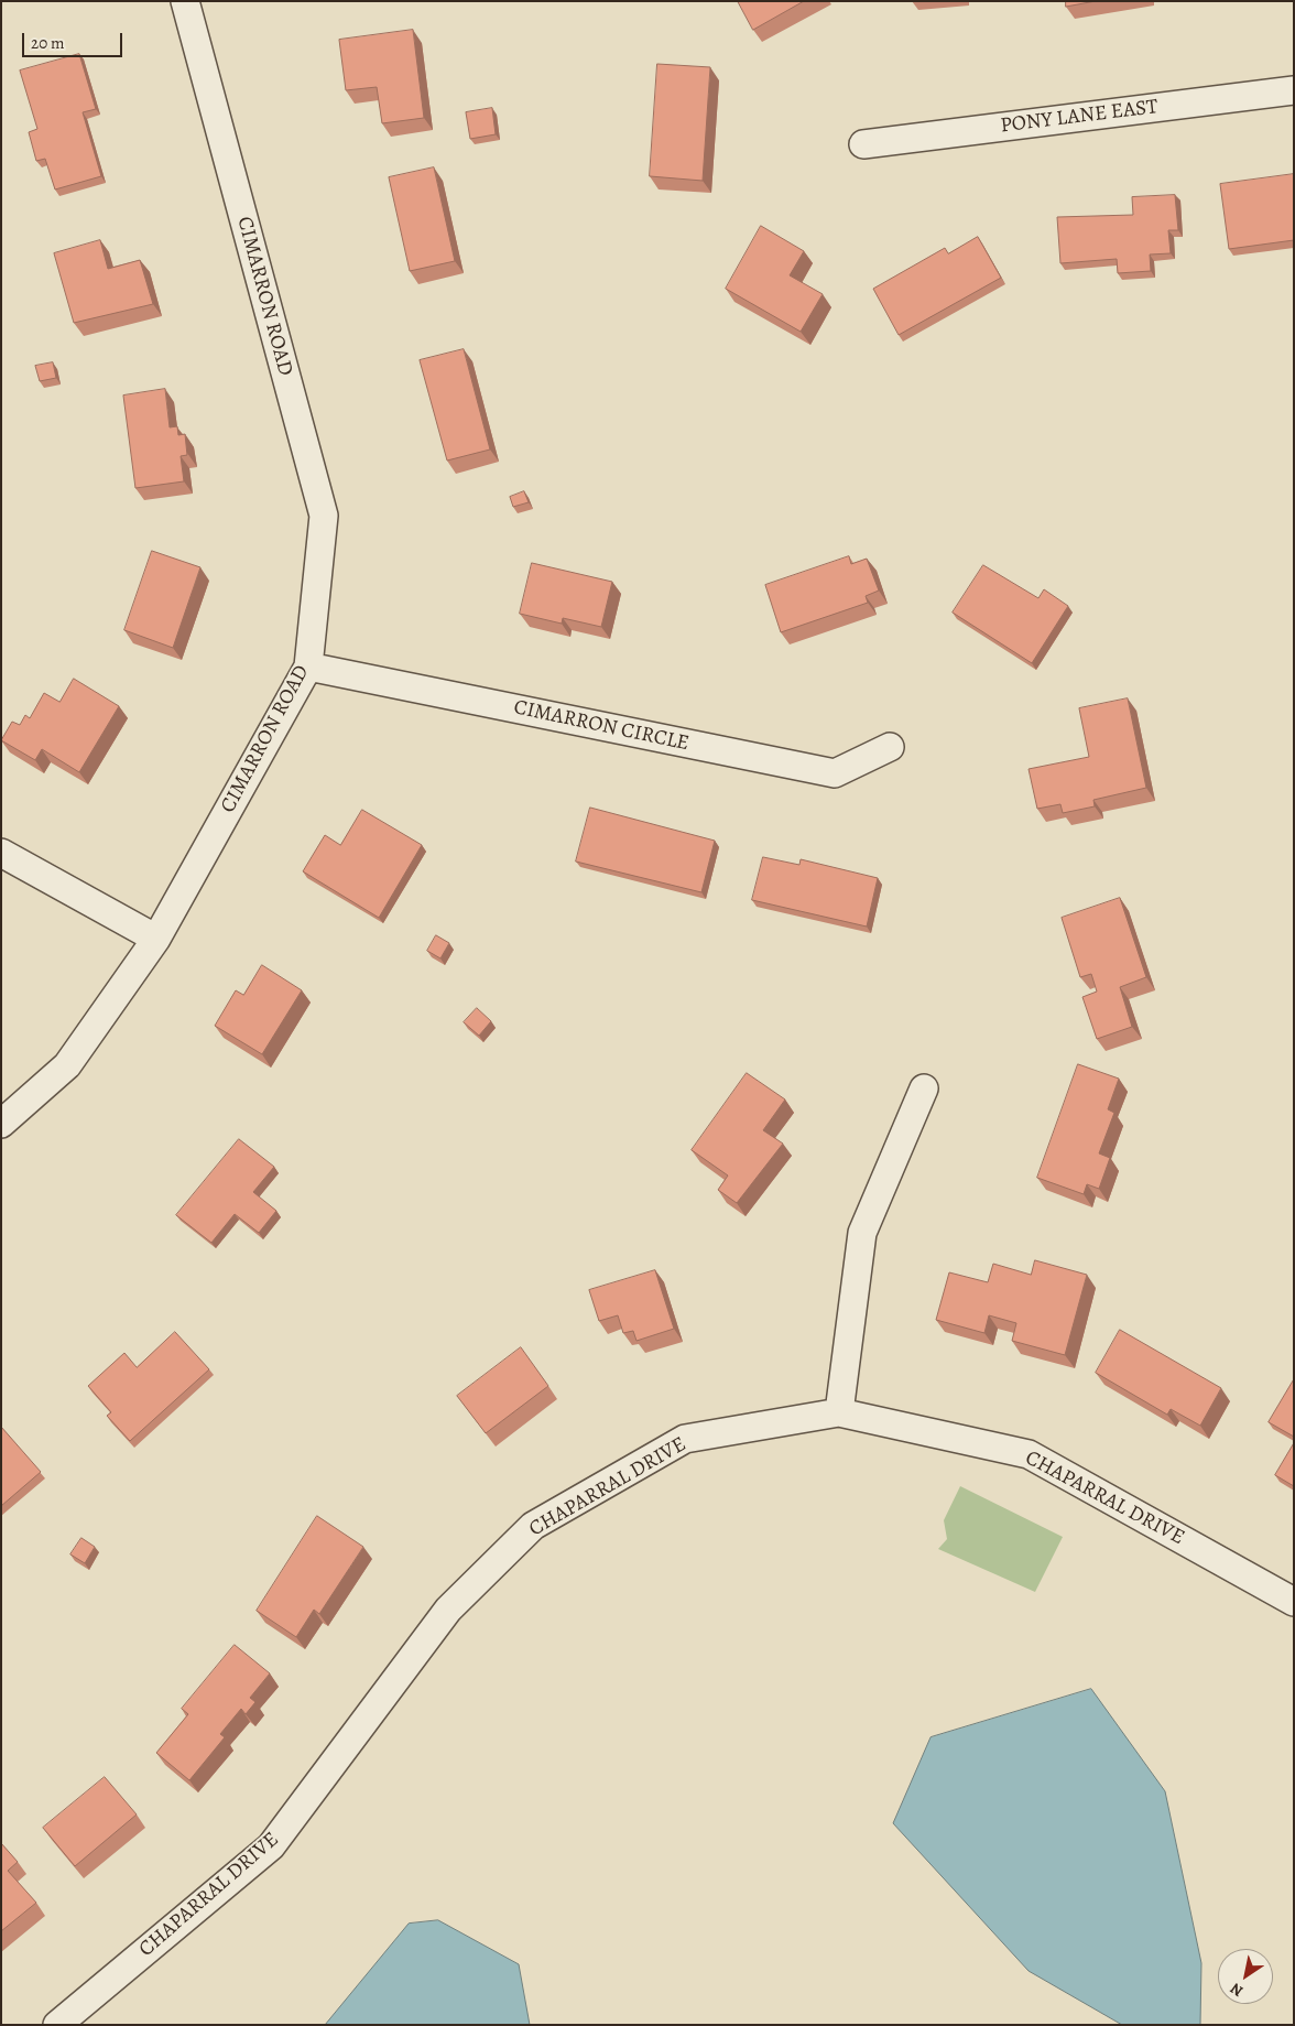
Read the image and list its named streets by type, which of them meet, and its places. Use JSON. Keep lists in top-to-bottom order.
{
  "streets": {
    "street": [
      "PONY LANE EAST",
      "CIMARRON ROAD",
      "CIMARRON CIRCLE",
      "CHAPARRAL DRIVE"
    ]
  },
  "crossings": [
    ["CIMARRON ROAD", "CIMARRON CIRCLE"]
  ],
  "scale_bar": "20 m",
  "north": "bottom left"
}
